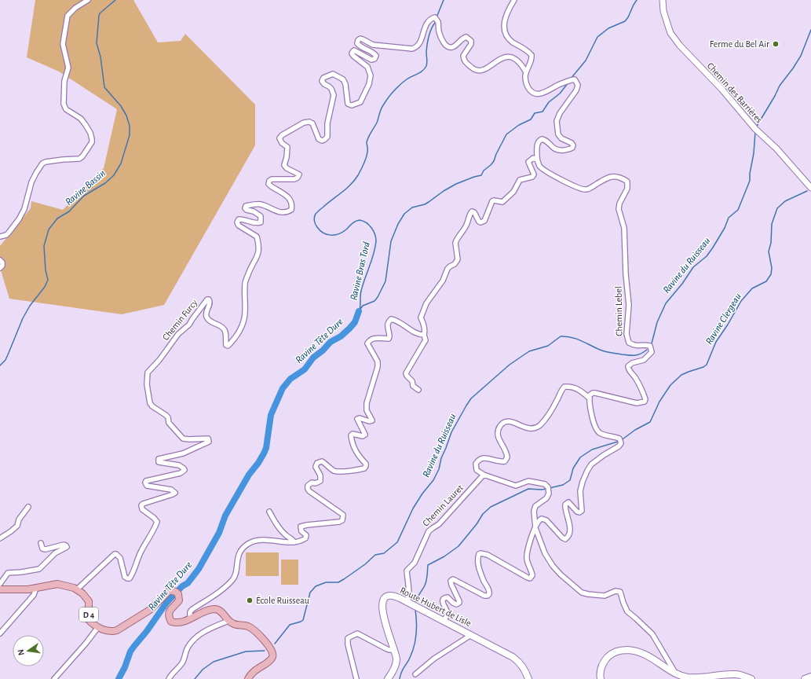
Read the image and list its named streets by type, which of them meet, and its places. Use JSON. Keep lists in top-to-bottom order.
{
  "streets": {
    "main road": ["Route Hubert de Lisle", "D 4"],
    "street": [
      "Chemin des Barrières",
      "Chemin Lebel",
      "Chemin Furcy",
      "Chemin Lauret"
    ]
  },
  "crossings": [
    ["Chemin Furcy", "D 4"],
    ["Chemin Lauret", "Route Hubert de Lisle"]
  ],
  "water": [
    "Ravine Bassin",
    "Ravine du Ruisseau",
    "Ravine Bras Tord",
    "Ravine Clergeau",
    "Ravine Tête Dure"
  ],
  "places": ["Ferme du Bel Air", "École Ruisseau"],
  "north": "left"
}
